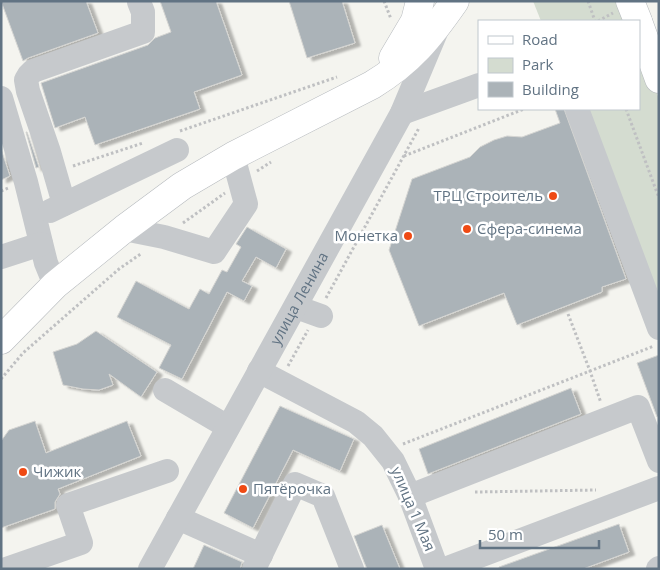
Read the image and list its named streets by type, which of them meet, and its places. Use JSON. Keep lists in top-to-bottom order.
{
  "streets": {
    "main road": ["улица Ленина"],
    "street": ["улица 1 Мая"]
  },
  "crossings": [
    ["улица Ленина", "улица 1 Мая"]
  ],
  "places": [
    "ТРЦ Строитель",
    "Сфера-синема",
    "Монетка",
    "Чижик",
    "Пятёрочка"
  ],
  "legend": ["Road", "Park", "Building"],
  "scale_bar": "50 m"
}
